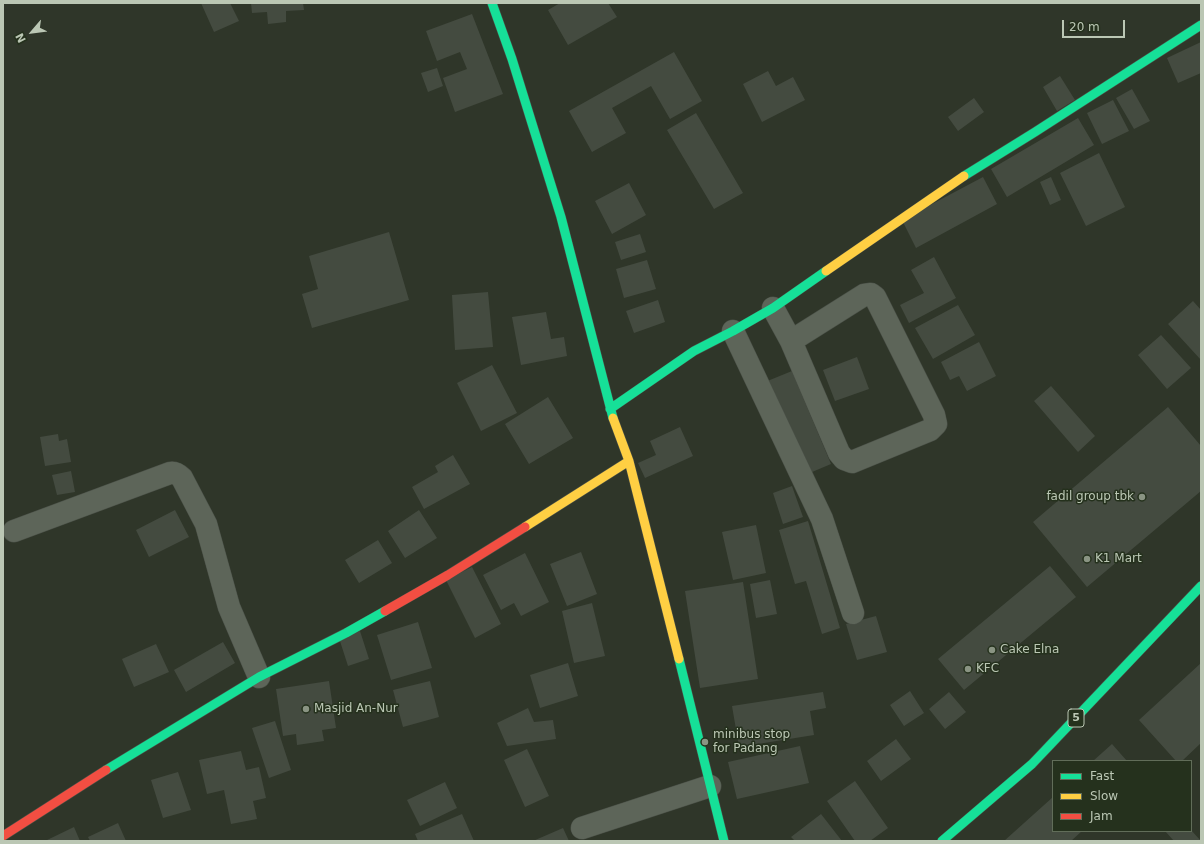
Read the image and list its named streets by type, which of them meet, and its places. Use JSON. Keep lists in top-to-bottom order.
{
  "streets": {
    "main road": ["5"]
  },
  "places": [
    "fadil group tbk",
    "K1 Mart",
    "Cake Elna",
    "KFC",
    "Masjid An-Nur",
    "minibus stop for Padang"
  ],
  "legend": ["Fast", "Slow", "Jam"],
  "scale_bar": "20 m",
  "north": "bottom left"
}
